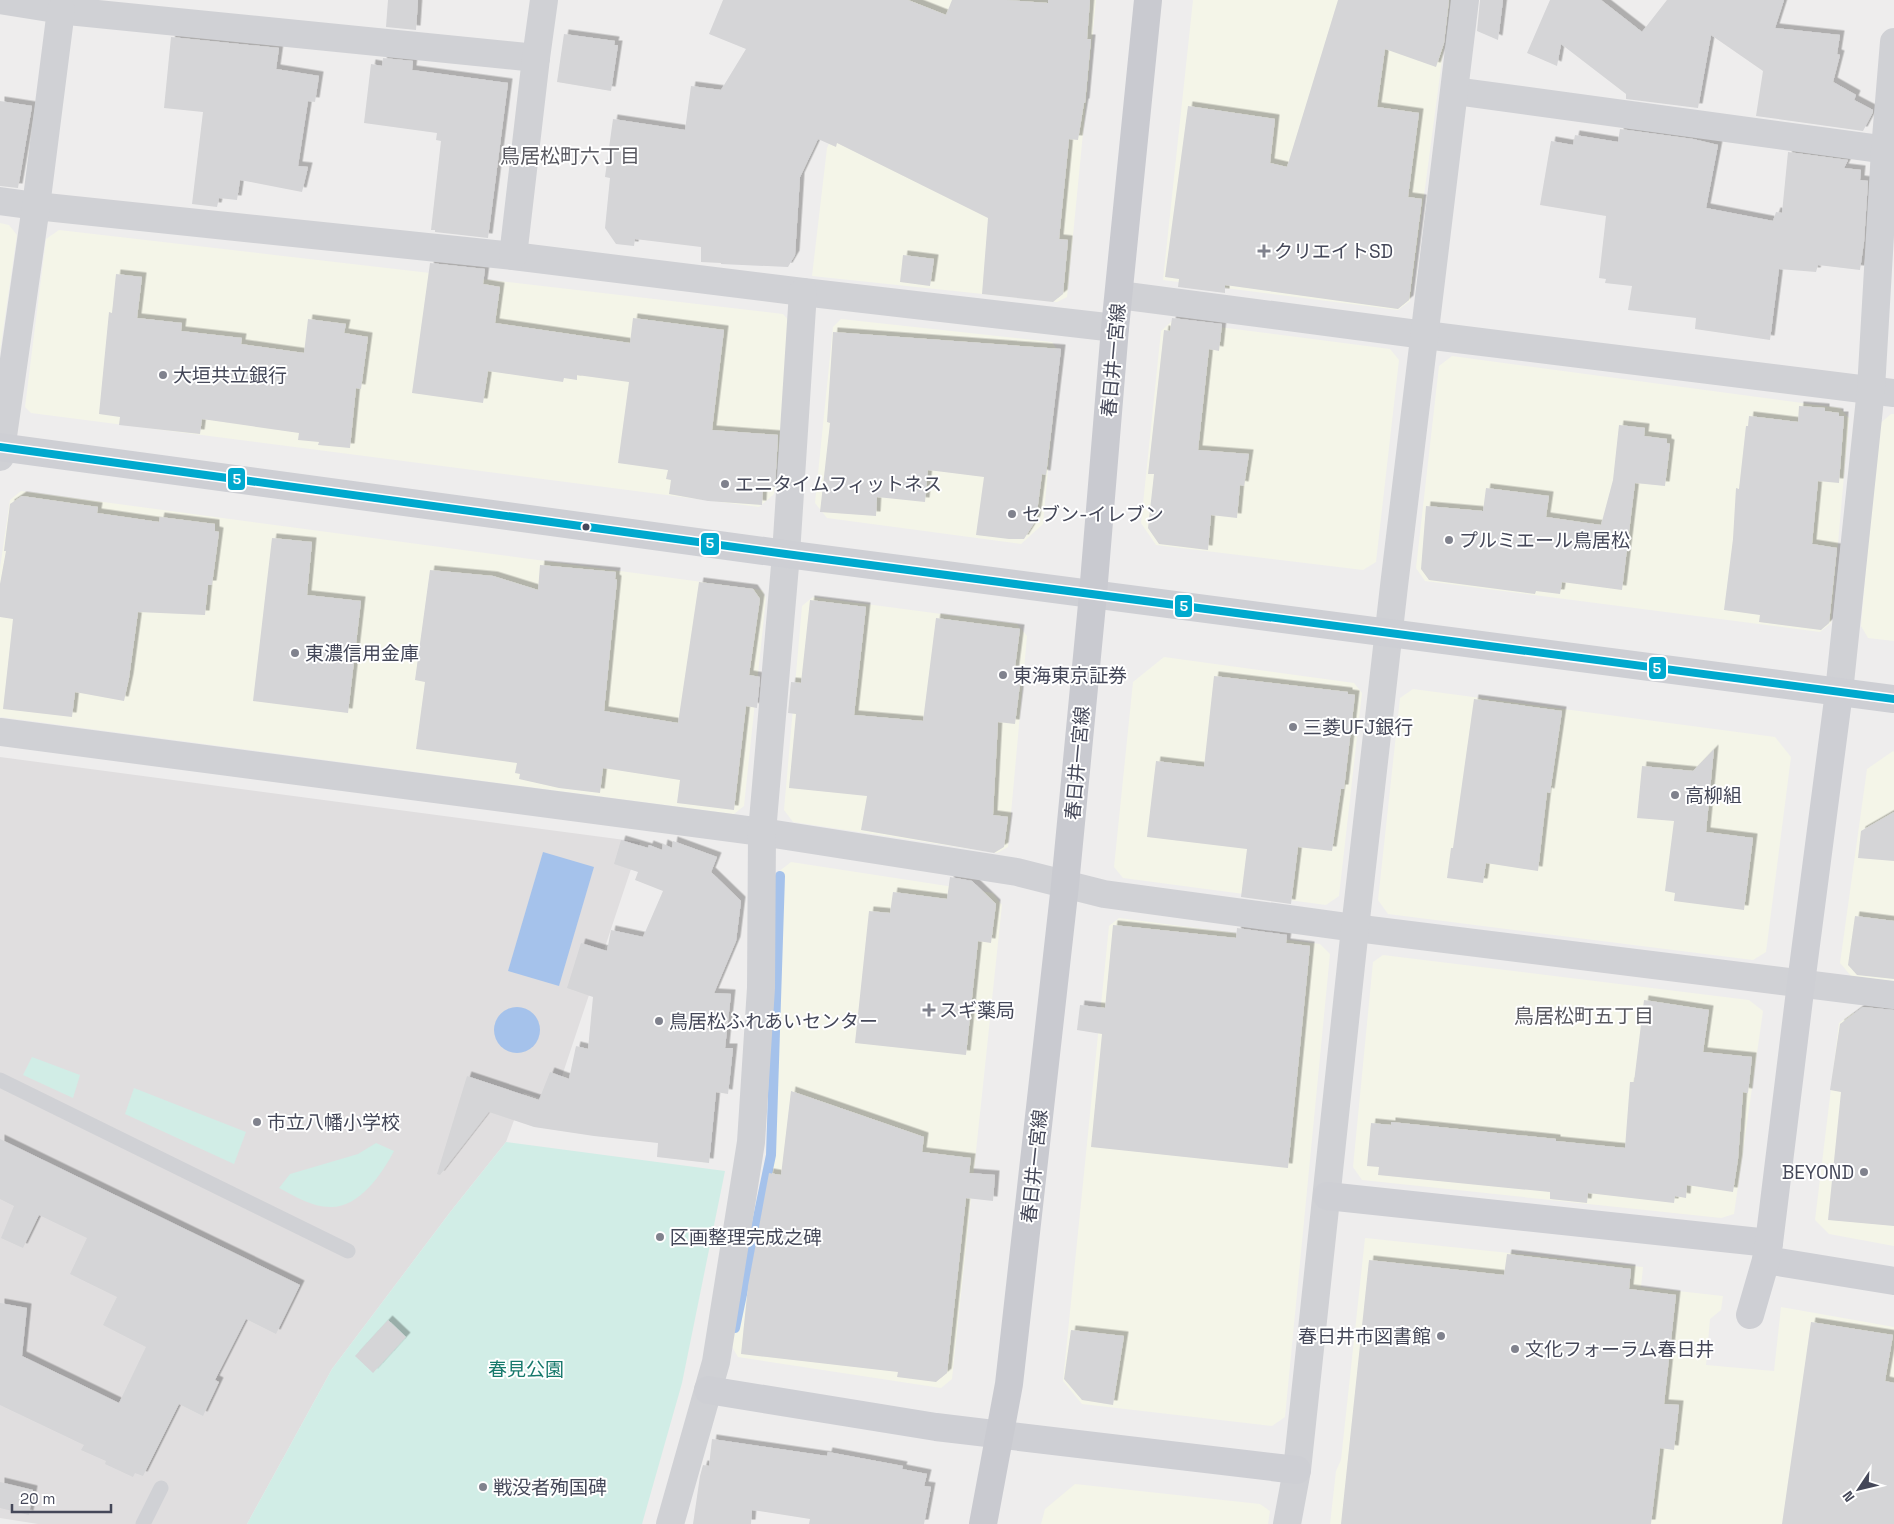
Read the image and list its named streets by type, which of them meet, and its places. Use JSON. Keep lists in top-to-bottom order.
{
  "streets": {
    "main road": ["春日井一宮線"]
  },
  "districts": ["鳥居松町六丁目", "鳥居松町五丁目"],
  "parks": ["春見公園"],
  "places": {
    "health": ["クリエイトSD", "スギ薬局"],
    "other": [
      "大垣共立銀行",
      "エニタイムフィットネス",
      "セブン-イレブン",
      "プルミエール鳥居松",
      "東濃信用金庫",
      "東海東京証券",
      "三菱UFJ銀行",
      "高柳組",
      "鳥居松ふれあいセンター",
      "市立八幡小学校",
      "BEYOND",
      "区画整理完成之碑",
      "春日井市図書館",
      "文化フォーラム春日井",
      "戦没者殉国碑"
    ]
  },
  "lines": ["transit line 5"],
  "scale_bar": "20 m",
  "north": "bottom left"
}
